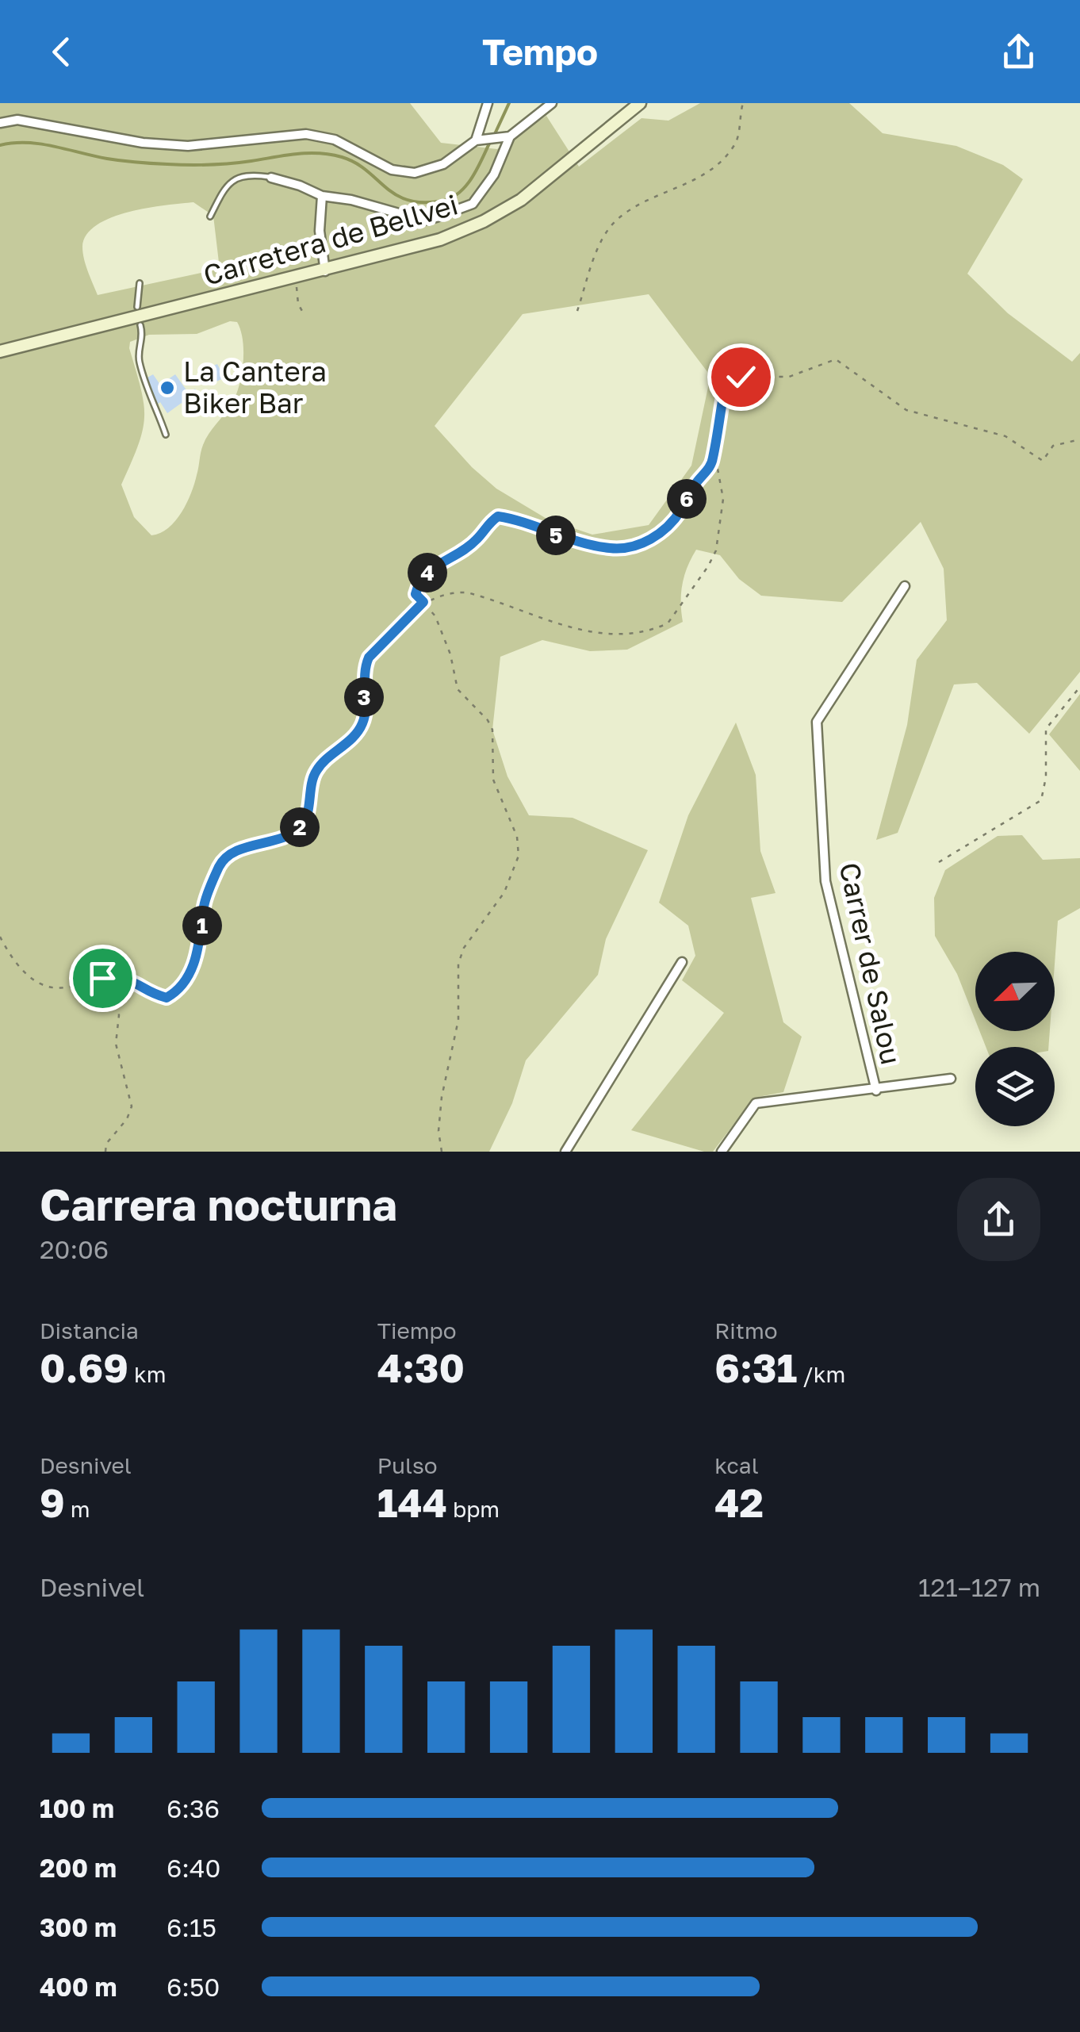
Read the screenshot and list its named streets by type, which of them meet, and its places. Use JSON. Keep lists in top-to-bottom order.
{
  "streets": {
    "main road": ["Carretera de Bellvei"],
    "street": ["Carrer de Salou"]
  },
  "places": ["La Cantera Biker Bar"],
  "north": "bottom left",
  "page": {
    "header": "Tempo",
    "pins": [
      "6",
      "5",
      "4",
      "3",
      "2",
      "1"
    ],
    "heading": ["Carrera nocturna", "20:06"],
    "stats": [
      ["Distancia", "0.69 km"],
      ["Tiempo", "4:30"],
      ["Ritmo", "6:31 /km"],
      ["Desnivel", "9 m"],
      ["Pulso", "144 bpm"],
      ["kcal", "42"]
    ],
    "chart": ["Desnivel", "121–127 m"],
    "list": [
      {
        "name": "100 m",
        "note": "6:36"
      },
      {
        "name": "200 m",
        "note": "6:40"
      },
      {
        "name": "300 m",
        "note": "6:15"
      },
      {
        "name": "400 m",
        "note": "6:50"
      }
    ]
  }
}
